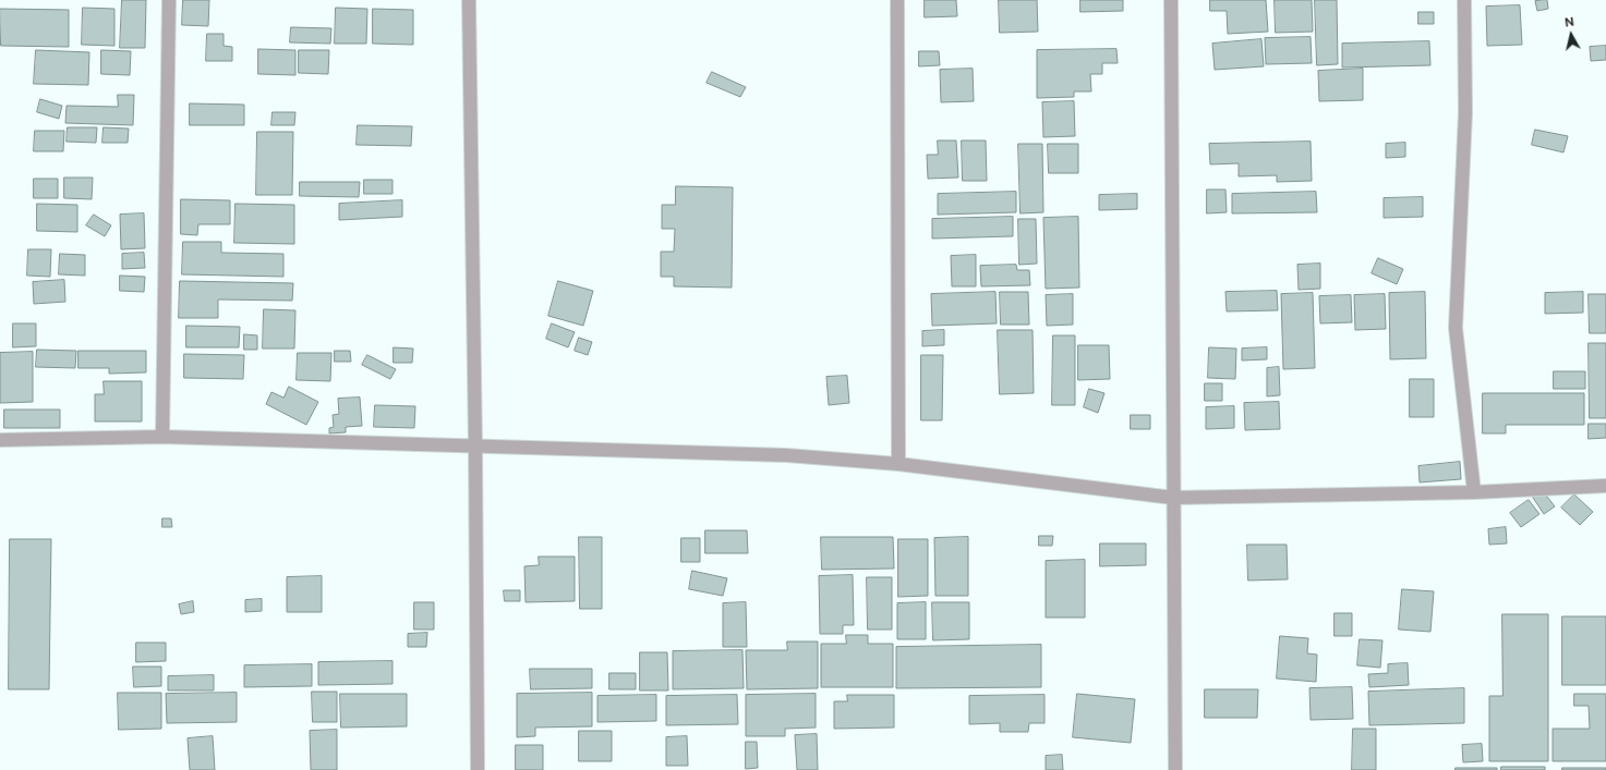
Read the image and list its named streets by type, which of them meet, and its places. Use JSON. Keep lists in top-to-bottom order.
{
  "north": "top"
}
